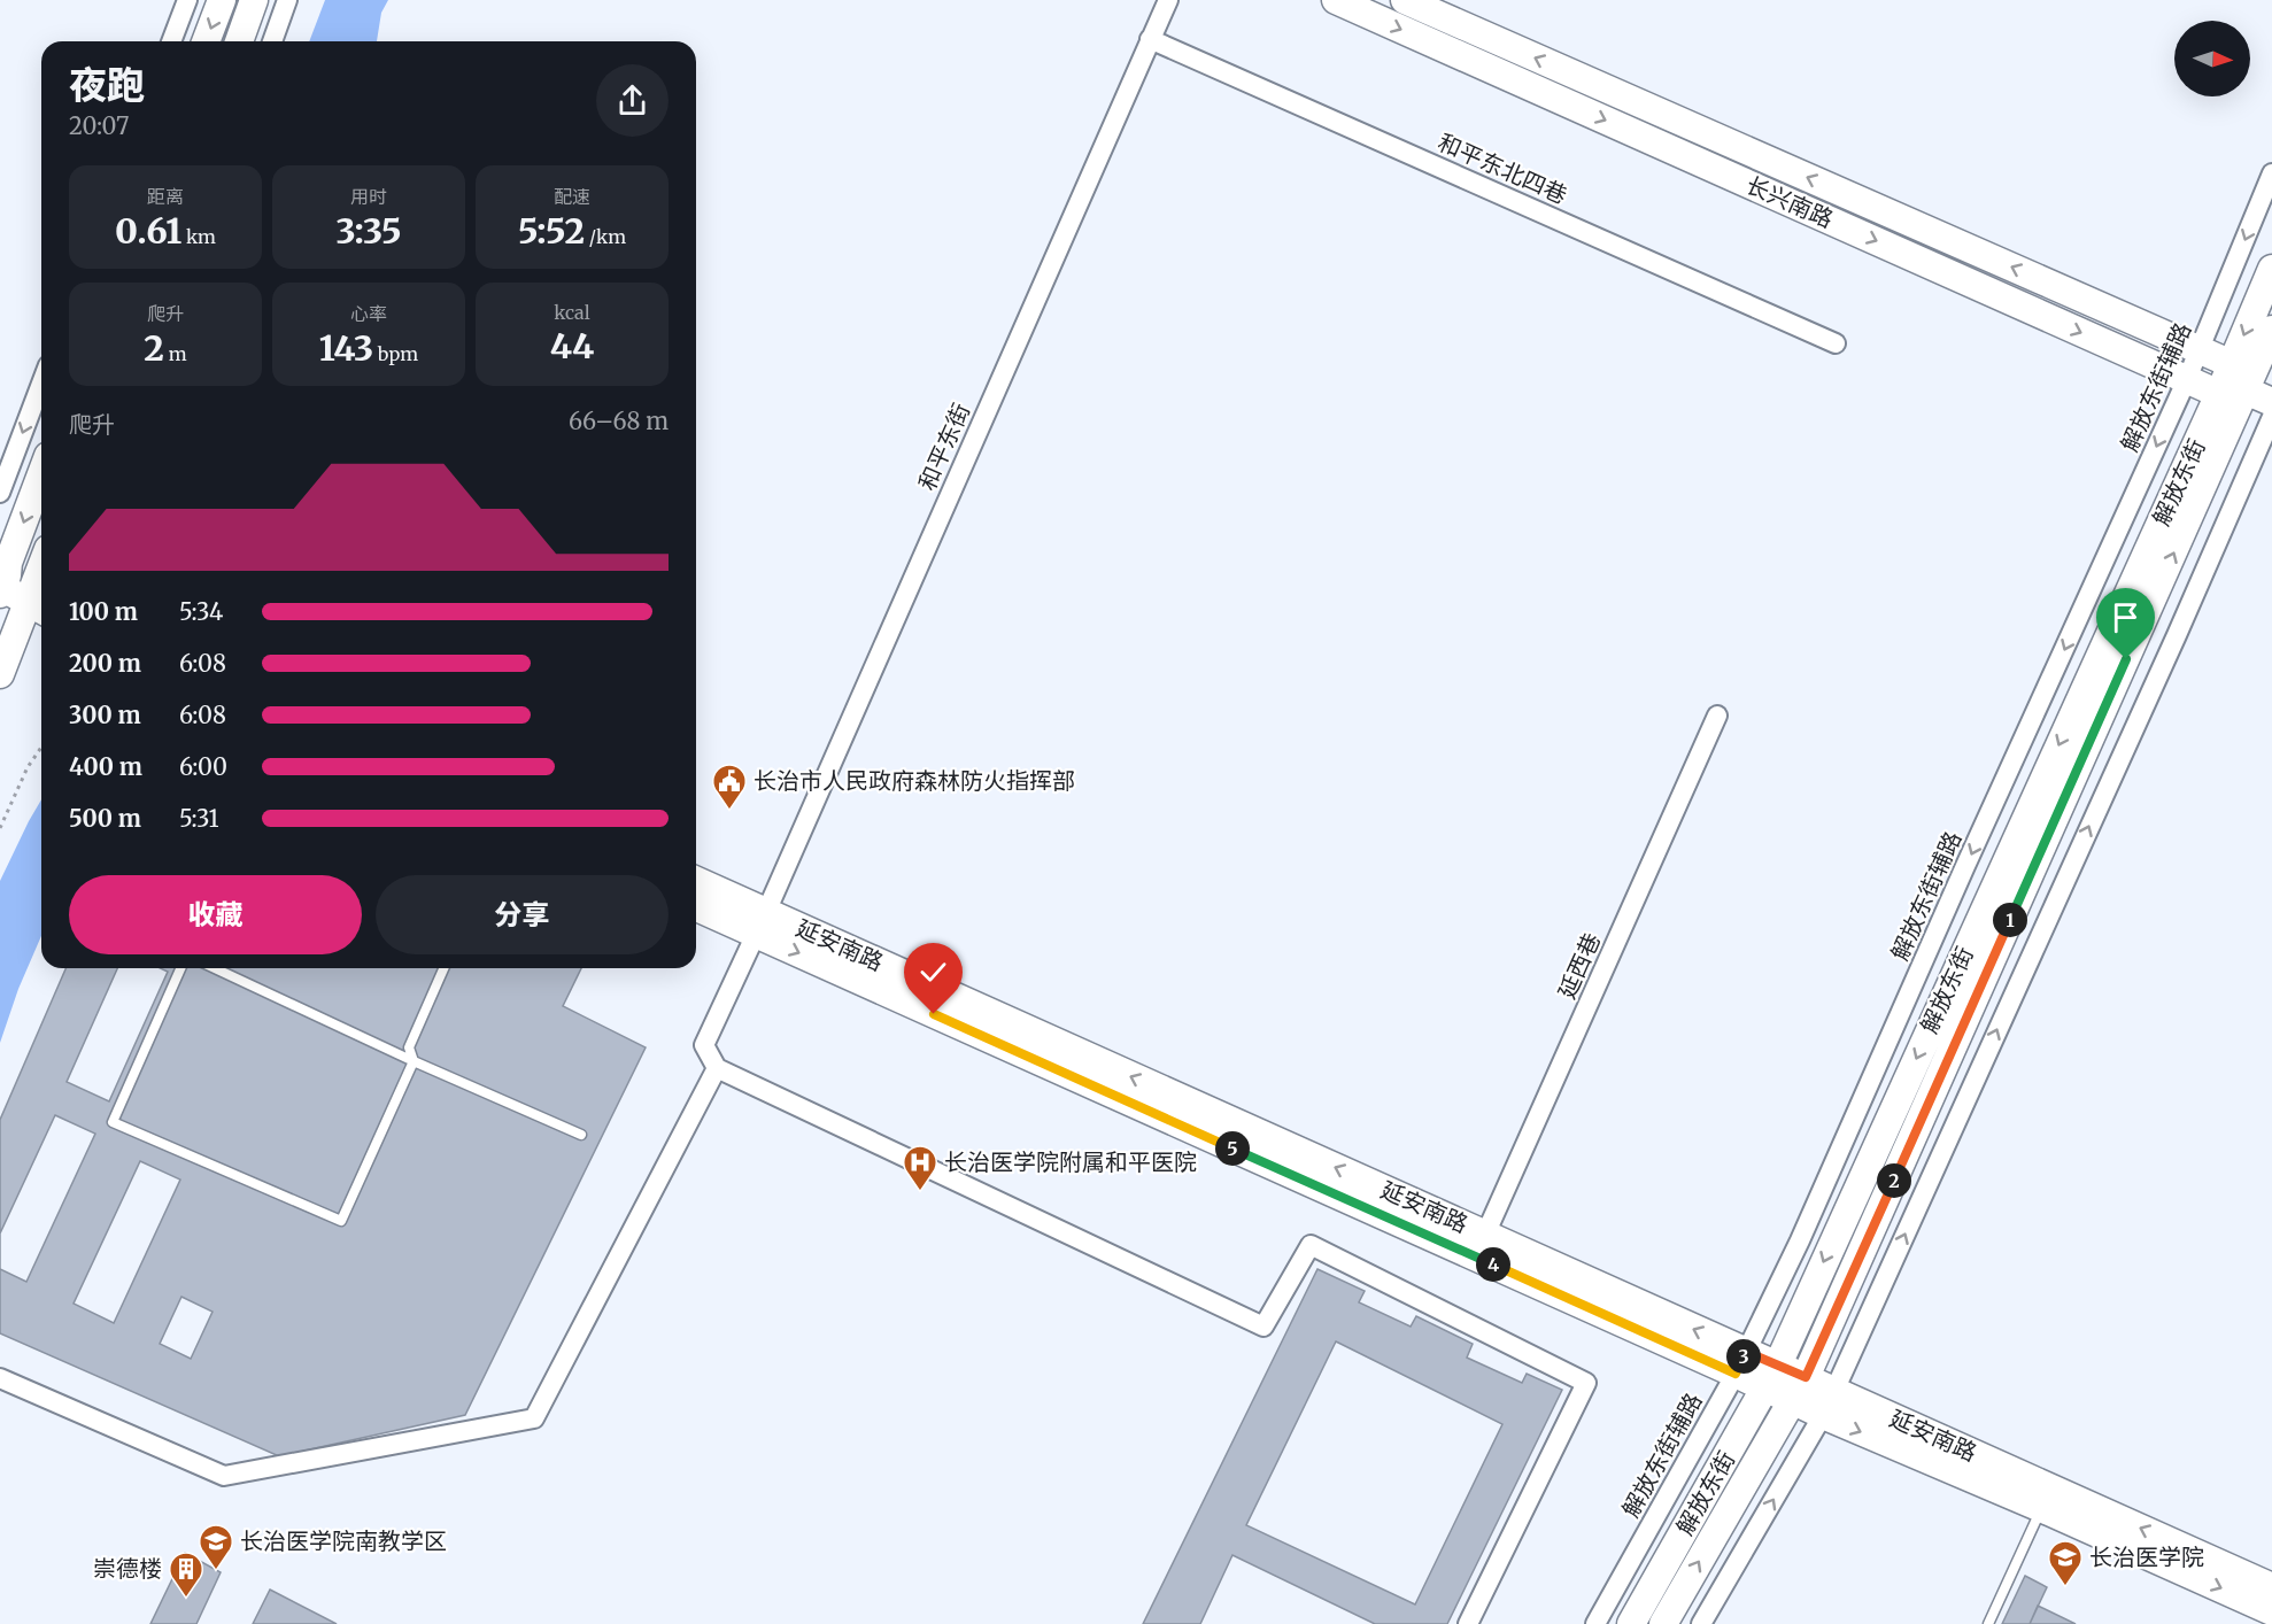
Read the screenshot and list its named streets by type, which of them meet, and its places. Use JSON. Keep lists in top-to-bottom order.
{
  "streets": {
    "main road": ["长兴南路", "解放东街", "延安南路"],
    "street": [
      "和平东北四巷",
      "解放东街辅路",
      "和平东街",
      "延西巷"
    ]
  },
  "crossings": [
    ["和平东北四巷", "和平东街"],
    ["长兴南路", "解放东街辅路"],
    ["长兴南路", "解放东街"],
    ["解放东街辅路", "延安南路"],
    ["和平东街", "延安南路"],
    ["解放东街", "延安南路"],
    ["延安南路", "延西巷"]
  ],
  "places": {
    "public building": ["长治市人民政府森林防火指挥部"],
    "hospital": ["长治医学院附属和平医院"],
    "school or university": ["长治医学院南教学区", "长治医学院"],
    "building": ["崇德楼"]
  },
  "north": "right",
  "page": {
    "heading": ["夜跑", "20:07"],
    "stats": [
      ["距离", "0.61 km"],
      ["用时", "3:35"],
      ["配速", "5:52 /km"],
      ["爬升", "2 m"],
      ["心率", "143 bpm"],
      ["kcal", "44"]
    ],
    "chart": ["爬升", "66–68 m"],
    "list": [
      {
        "name": "100 m",
        "note": "5:34"
      },
      {
        "name": "200 m",
        "note": "6:08"
      },
      {
        "name": "300 m",
        "note": "6:08"
      },
      {
        "name": "400 m",
        "note": "6:00"
      },
      {
        "name": "500 m",
        "note": "5:31"
      }
    ],
    "buttons": ["收藏", "分享"],
    "pins": [
      "1",
      "5",
      "2",
      "4",
      "3"
    ]
  }
}
